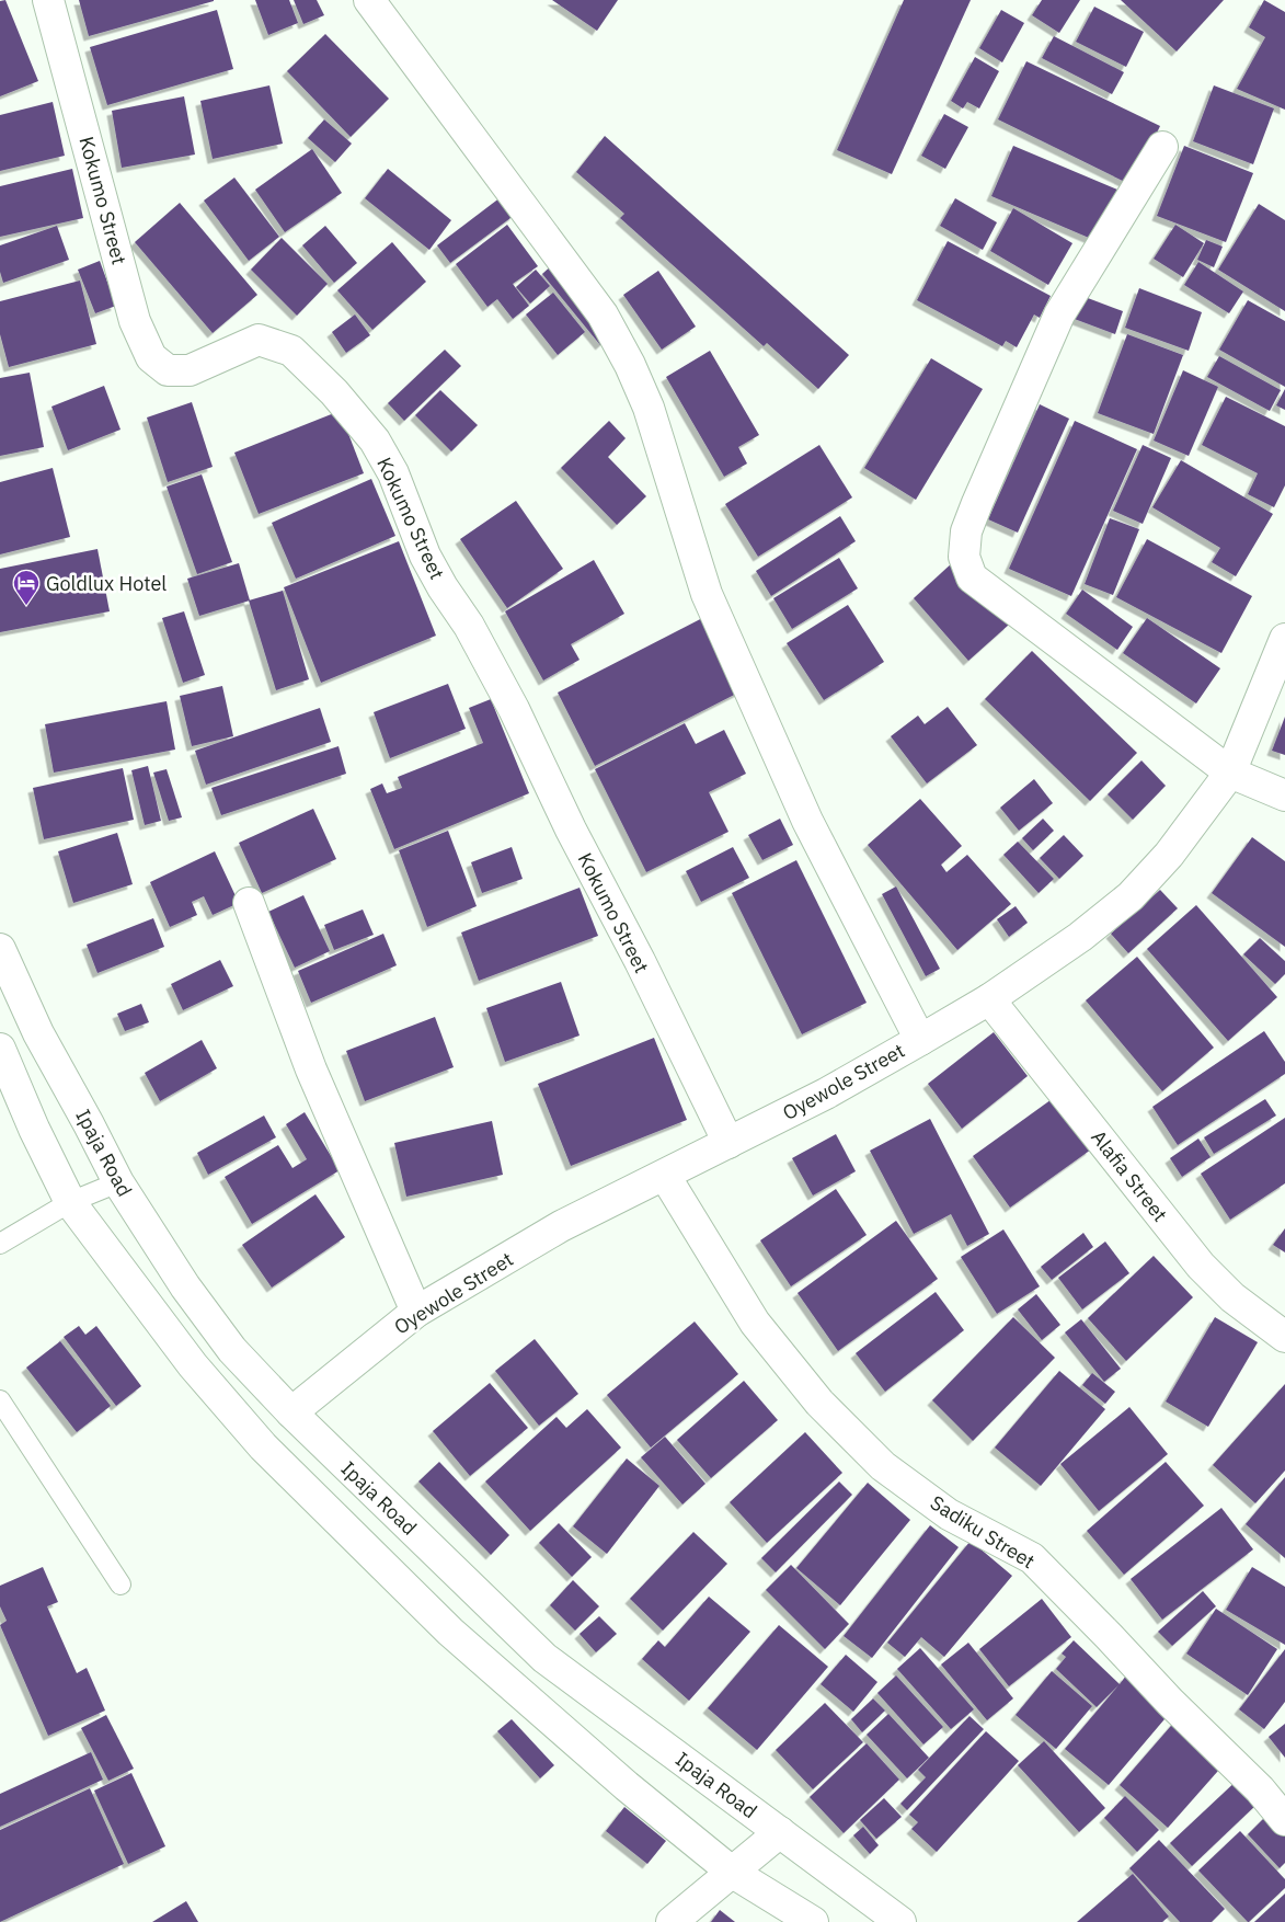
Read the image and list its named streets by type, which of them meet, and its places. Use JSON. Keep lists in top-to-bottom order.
{
  "streets": {
    "street": [
      "Kokumo Street",
      "Oyewole Street",
      "Ipaja Road",
      "Alafia Street",
      "Sadiku Street"
    ]
  },
  "crossings": [
    ["Kokumo Street", "Oyewole Street"],
    ["Oyewole Street", "Ipaja Road"],
    ["Oyewole Street", "Alafia Street"],
    ["Oyewole Street", "Sadiku Street"]
  ],
  "places": {
    "hotel": ["Goldlux Hotel"]
  }
}
